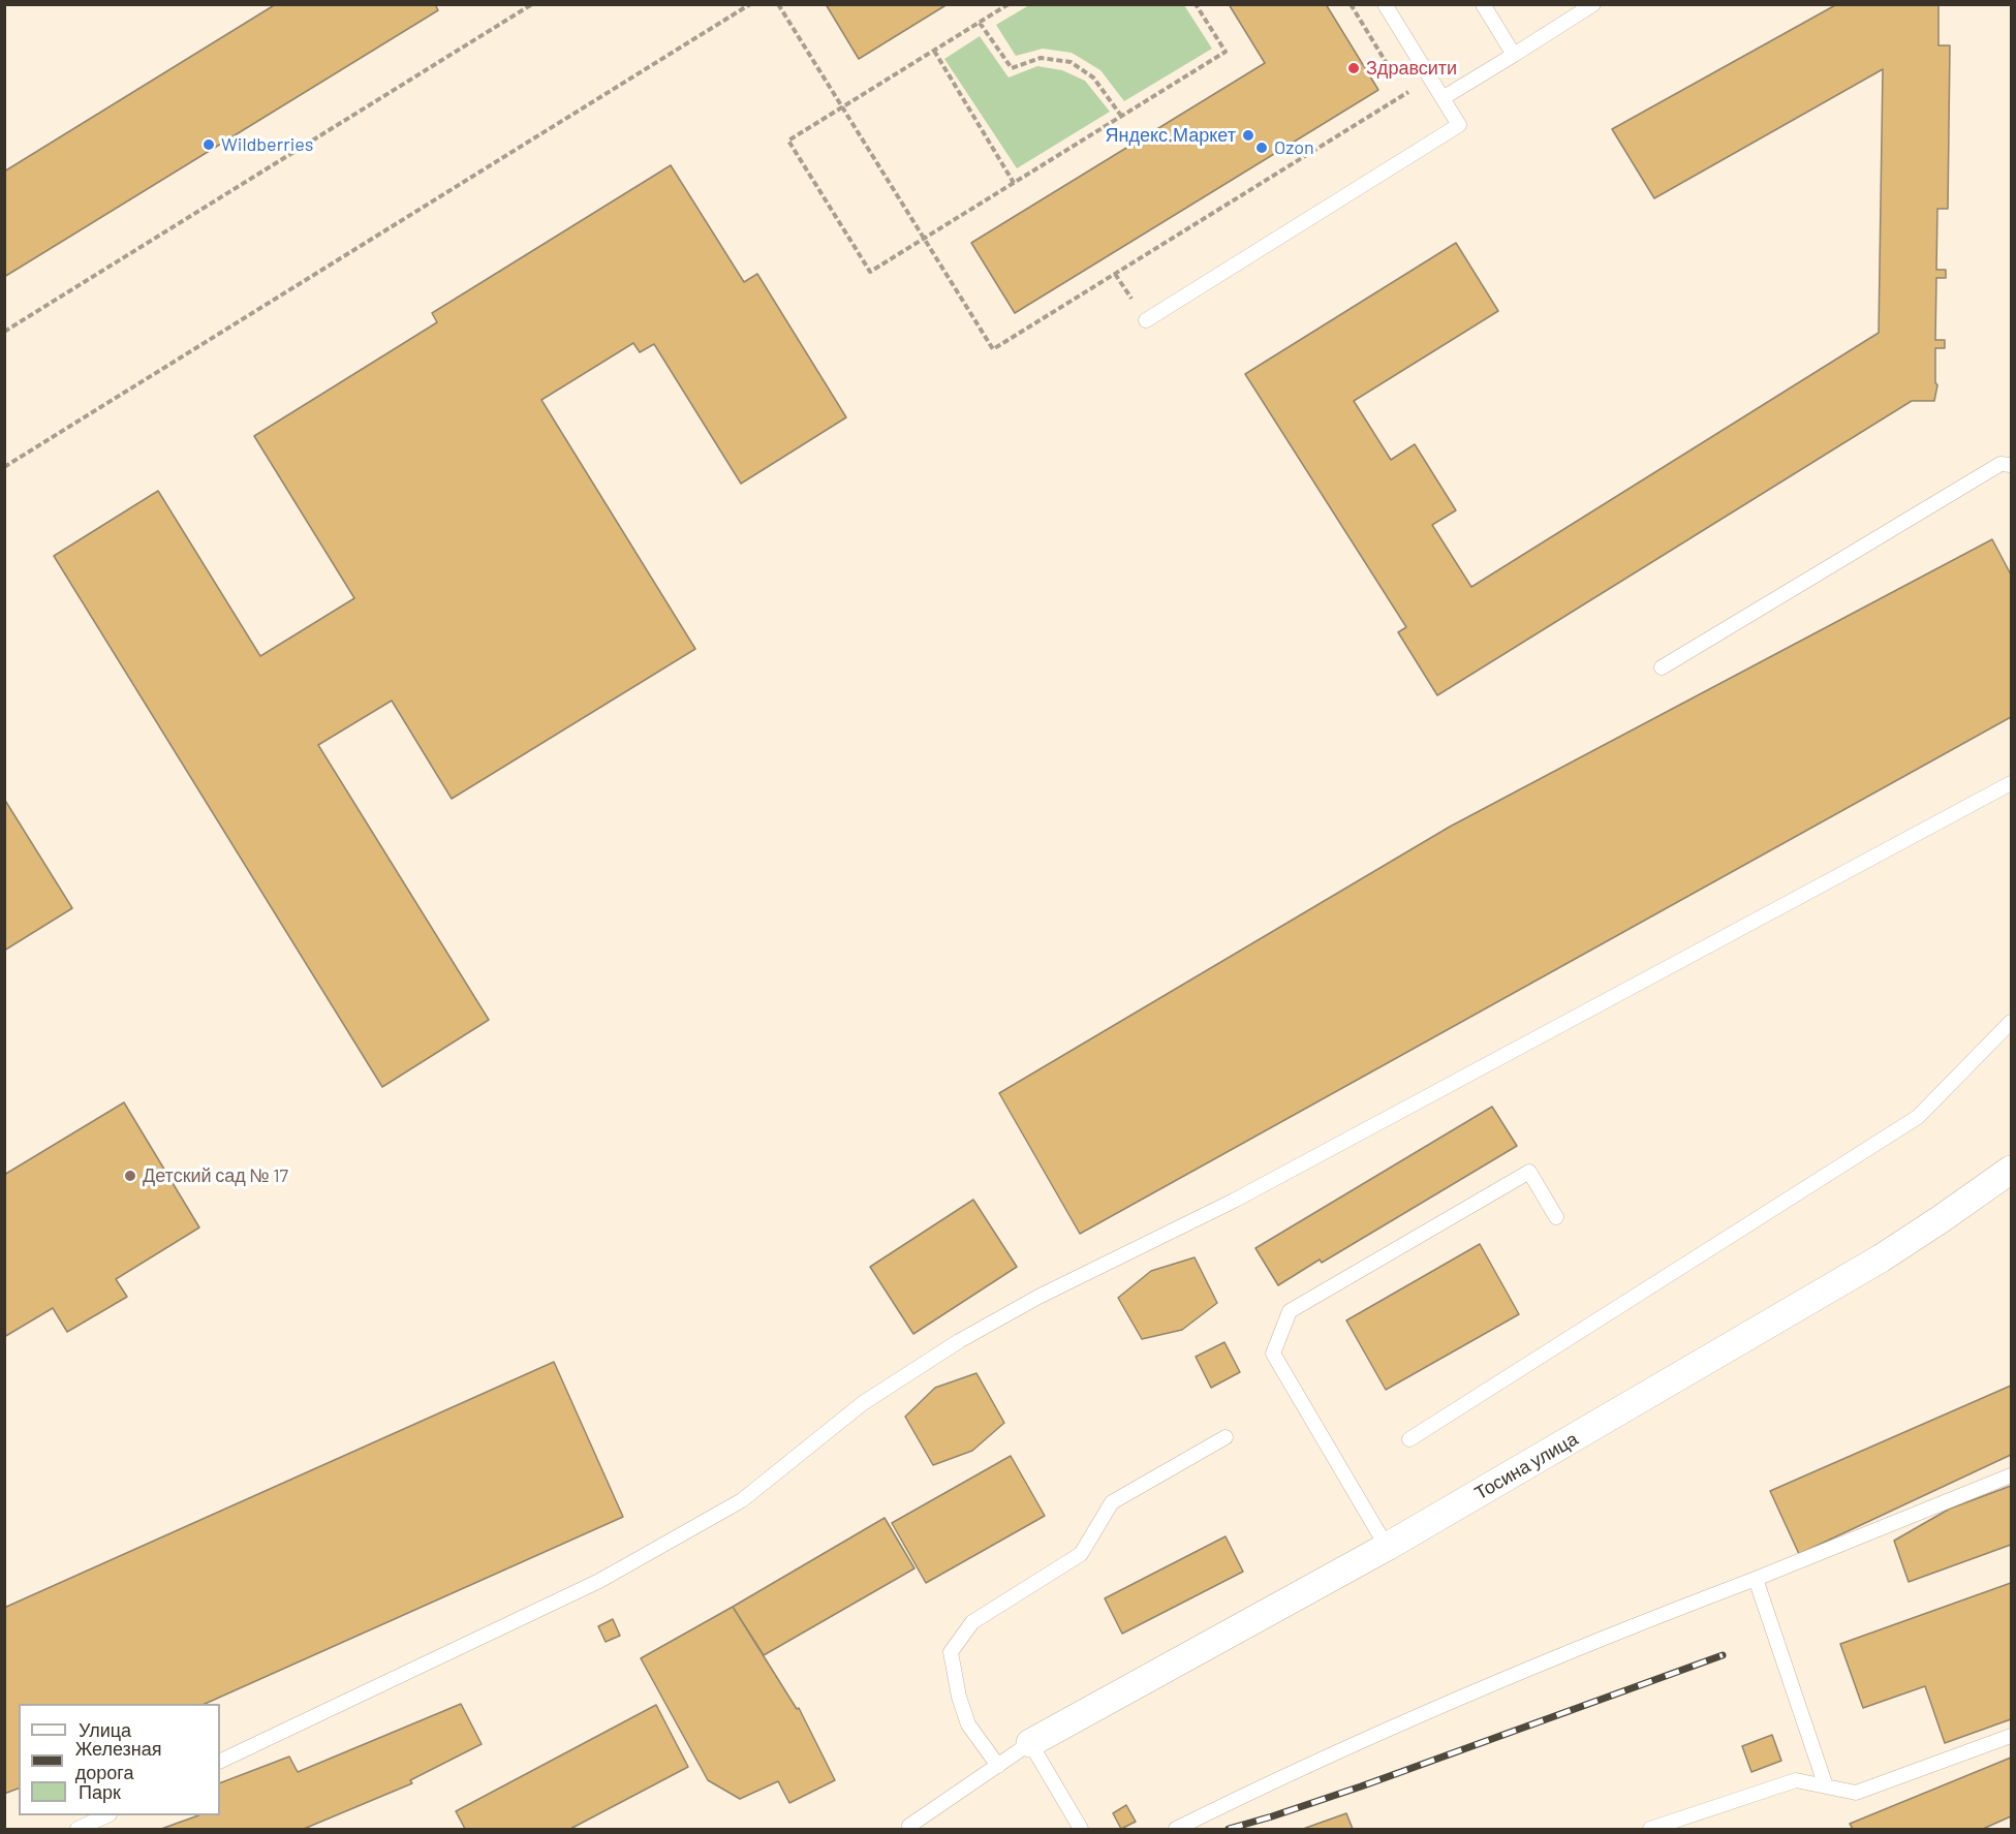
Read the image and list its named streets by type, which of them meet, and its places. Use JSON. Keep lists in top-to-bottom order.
{
  "streets": {
    "street": ["Тосина улица"]
  },
  "places": [
    "Здравсити",
    "Яндекс.Маркет",
    "Wildberries",
    "Ozon",
    "Детский сад № 17"
  ],
  "legend": ["Улица", "Железная дорога", "Парк"]
}
